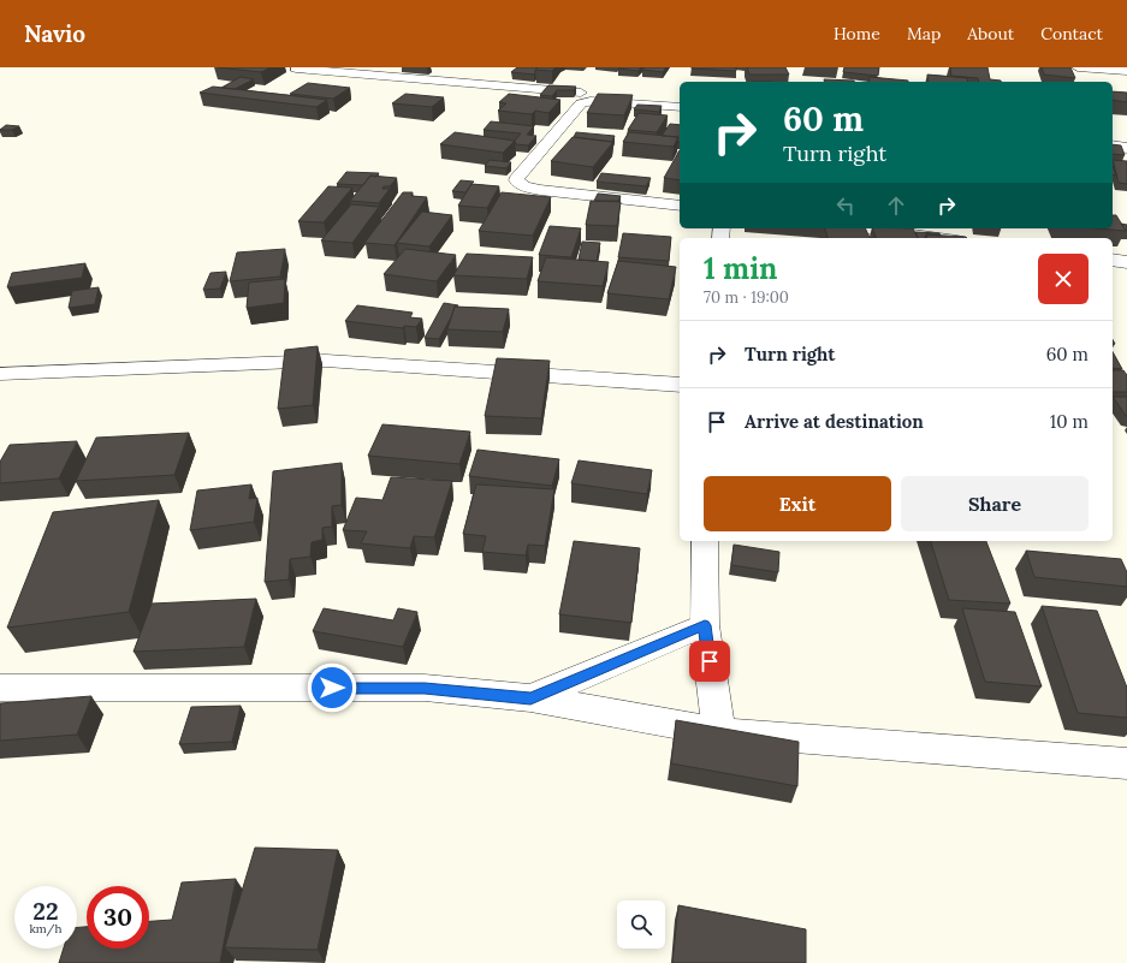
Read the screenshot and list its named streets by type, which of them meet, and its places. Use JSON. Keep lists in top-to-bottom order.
{
  "page": {
    "header": "Navio",
    "nav": [
      "Home",
      "Map",
      "About",
      "Contact"
    ],
    "turn": ["60 m", "Turn right"],
    "heading": ["1 min", "70 m · 19:00"],
    "list": [
      {
        "name": "Turn right",
        "value": "60 m"
      },
      {
        "name": "Arrive at destination",
        "value": "10 m"
      }
    ],
    "buttons": ["Exit", "Share"],
    "speed": "22 km/h",
    "limit": "30"
  }
}
